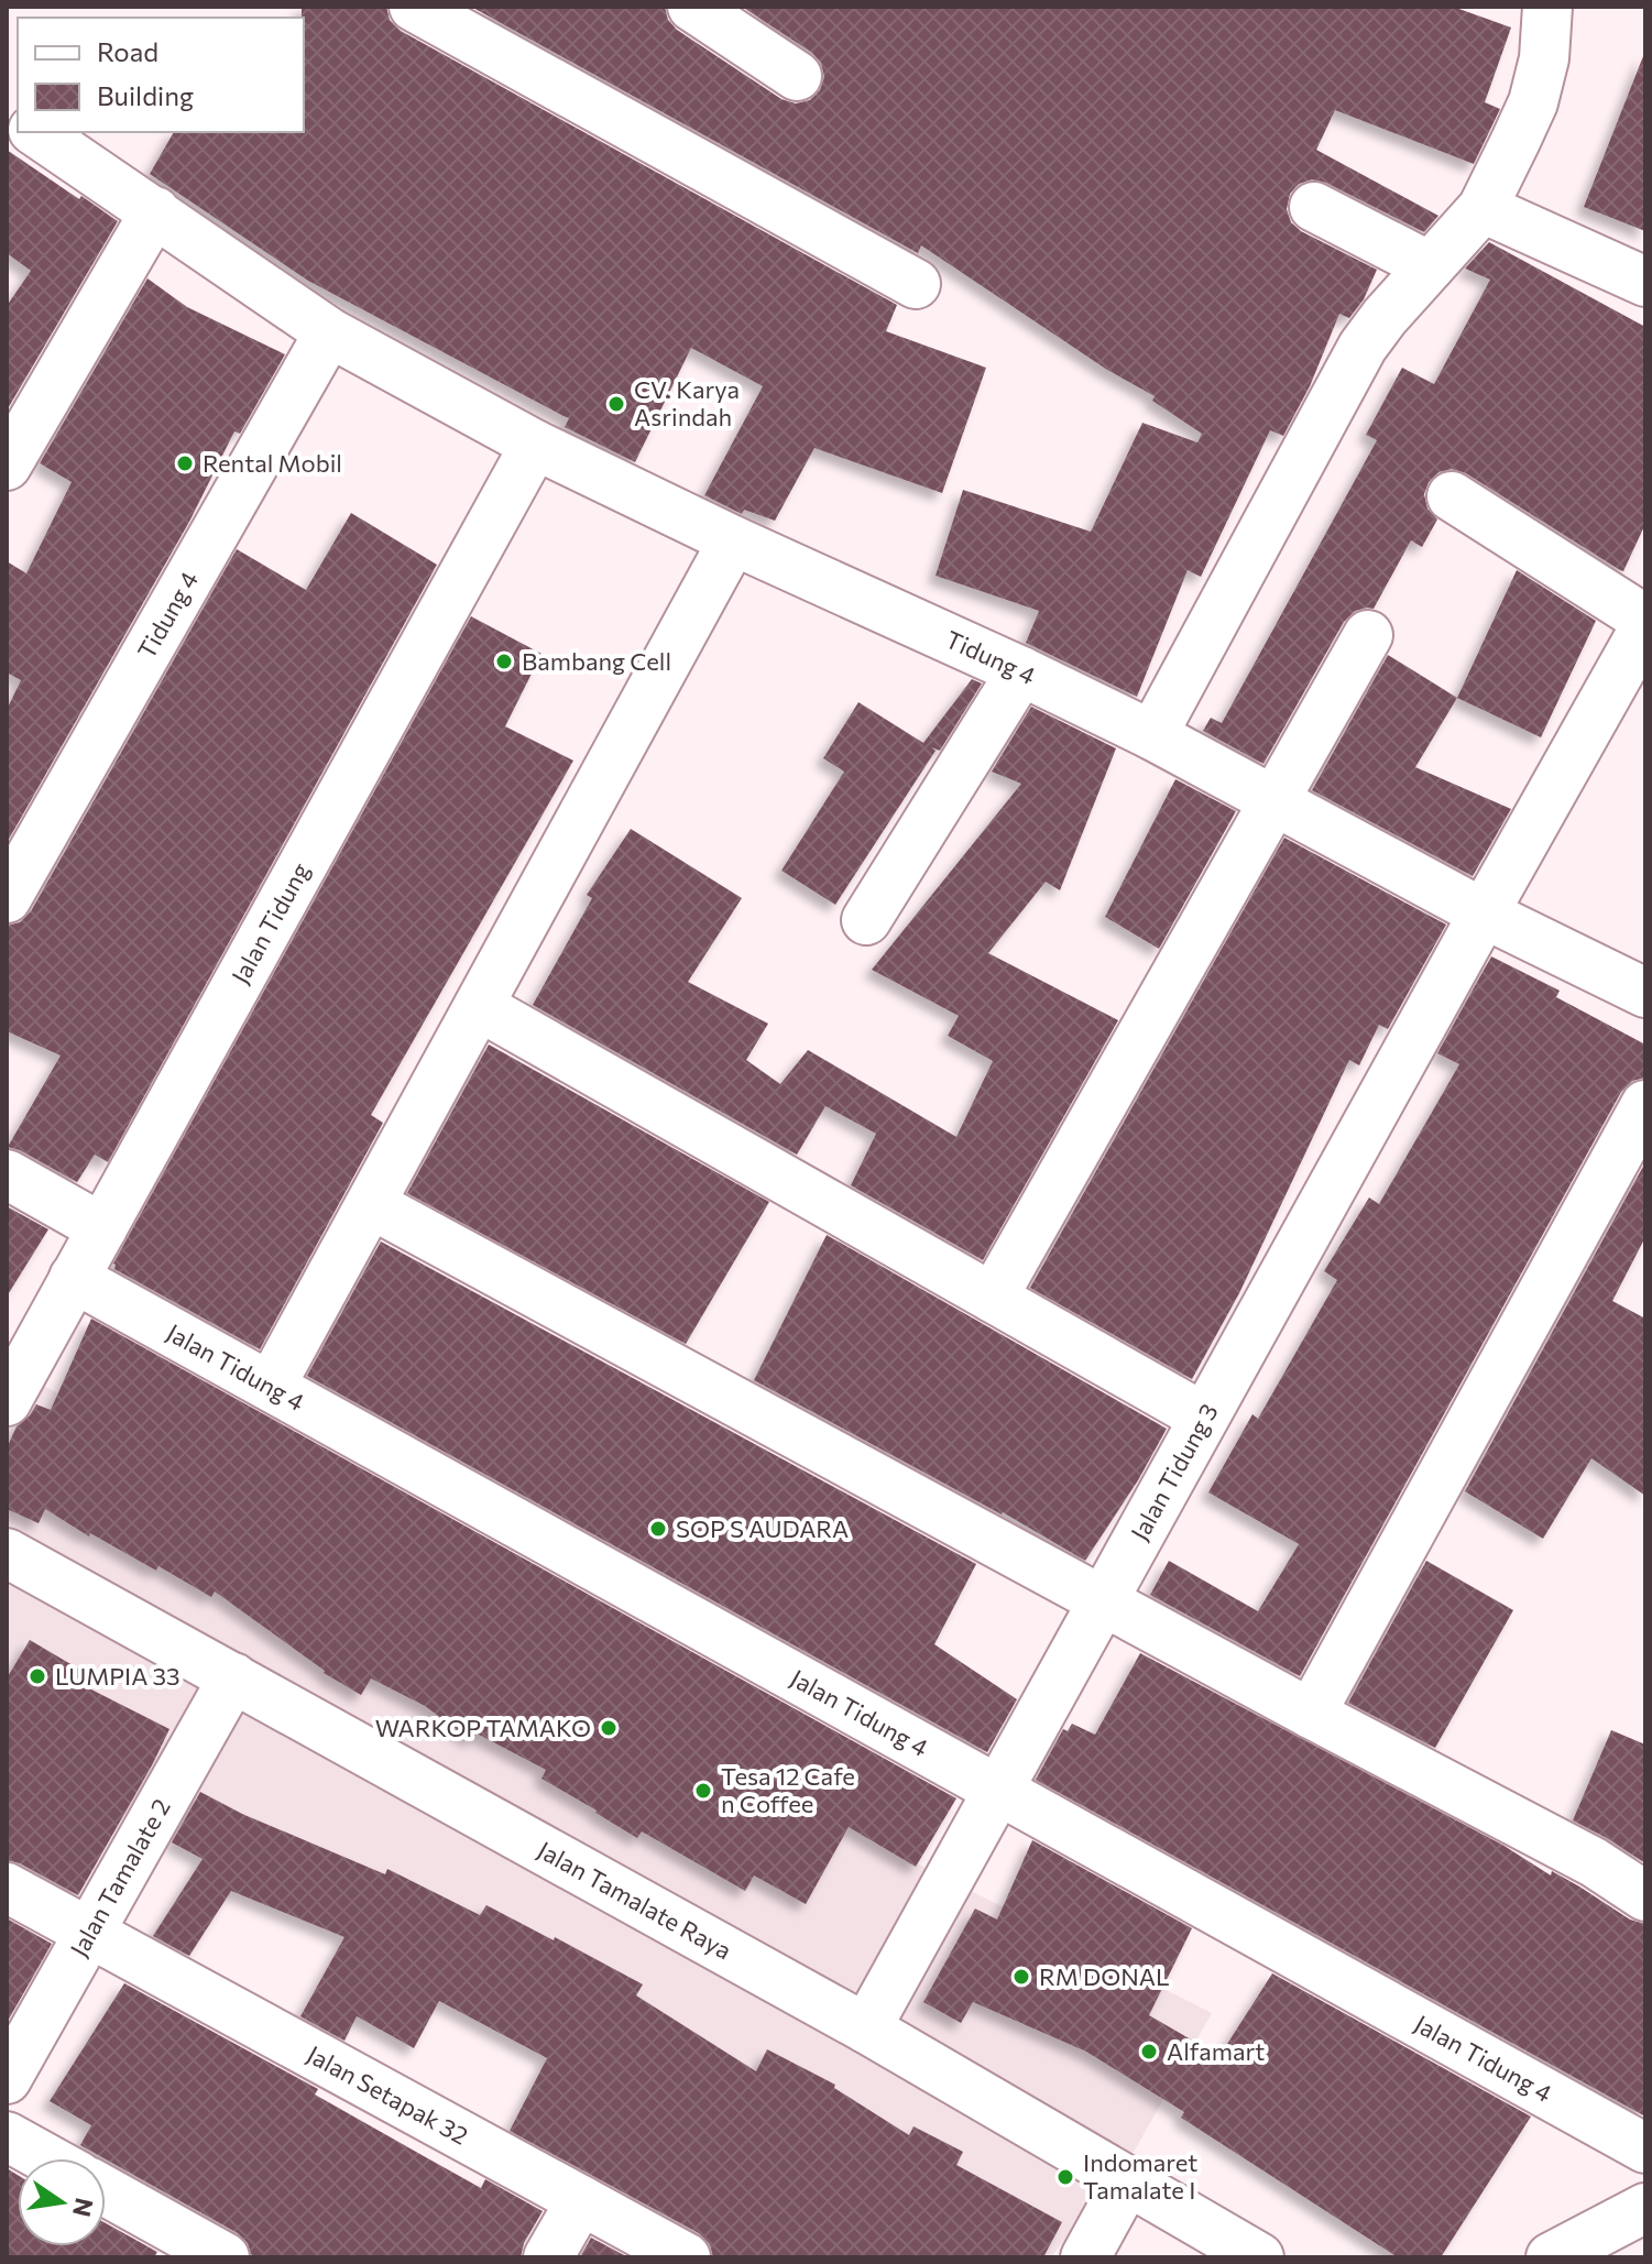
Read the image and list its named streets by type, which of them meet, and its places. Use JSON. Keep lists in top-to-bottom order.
{
  "streets": {
    "street": [
      "Tidung 4",
      "Jalan Tidung",
      "Jalan Tidung 4",
      "Jalan Tidung 3",
      "Jalan Tamalate 2",
      "Jalan Tamalate Raya",
      "Jalan Setapak 32"
    ]
  },
  "crossings": [
    ["Tidung 4", "Jalan Tidung"],
    ["Tidung 4", "Jalan Tidung 3"],
    ["Jalan Tidung", "Jalan Tidung 4"],
    ["Jalan Tidung 4", "Jalan Tidung 3"],
    ["Jalan Tidung 3", "Jalan Tamalate Raya"],
    ["Jalan Tamalate 2", "Jalan Tamalate Raya"],
    ["Jalan Tamalate 2", "Jalan Setapak 32"]
  ],
  "places": [
    "CV. Karya Asrindah",
    "Rental Mobil",
    "Bambang Cell",
    "SOP S AUDARA",
    "LUMPIA 33",
    "WARKOP TAMAKO",
    "Tesa 12 Cafe n Coffee",
    "RM DONAL",
    "Alfamart",
    "Indomaret Tamalate I"
  ],
  "legend": ["Road", "Building"],
  "north": "right"
}
